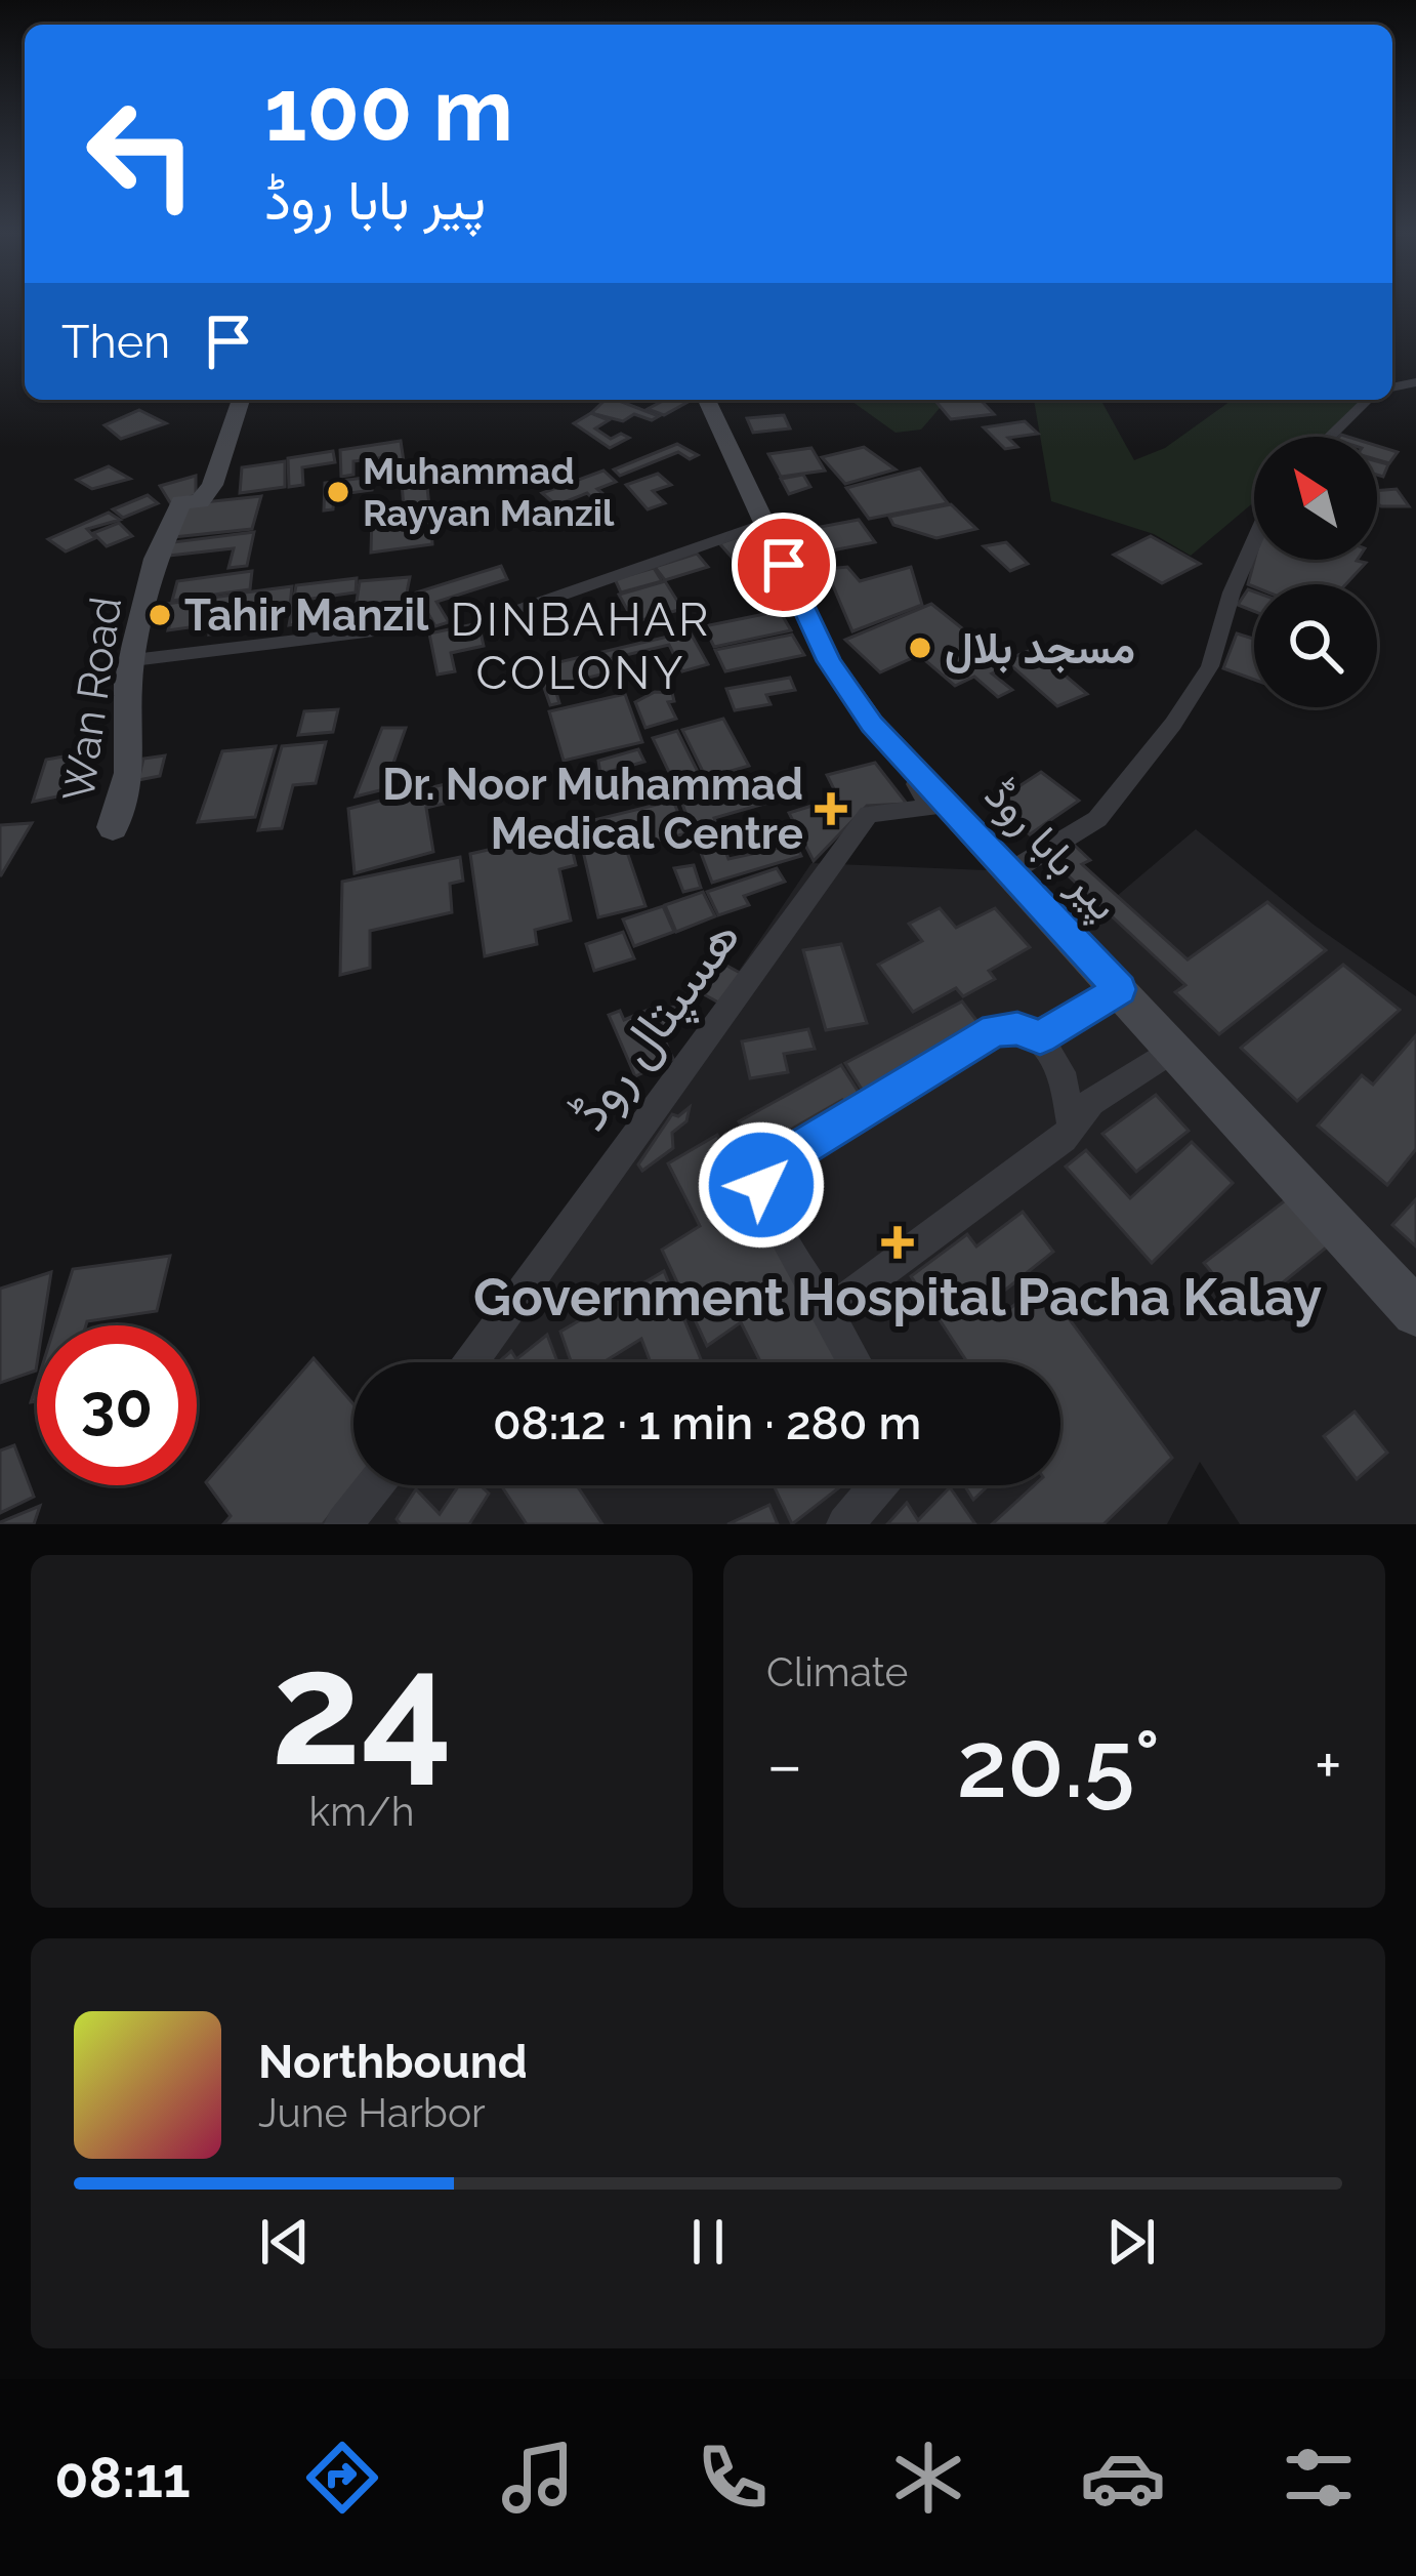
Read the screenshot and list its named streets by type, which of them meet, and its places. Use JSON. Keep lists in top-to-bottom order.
{
  "streets": {
    "main road": ["Wan Road", "پیر بابا روڈ"],
    "street": ["ھسپتال روڈ"]
  },
  "crossings": [
    ["پیر بابا روڈ", "ھسپتال روڈ"]
  ],
  "districts": ["DINBAHAR COLONY"],
  "places": {
    "other": ["Muhammad Rayyan Manzil", "Tahir Manzil", "مسجد بلال"],
    "health": ["Dr. Noor Muhammad Medical Centre", "Government Hospital Pacha Kalay"]
  },
  "north": "top left",
  "page": {
    "turn": ["100 m", "پیر بابا روڈ"],
    "then": "Then",
    "limit": "30",
    "trip": "08:12 · 1 min · 280 m",
    "tile": [
      ["24", "km/h"],
      "Climate"
    ],
    "heat": ["−", "20.5°", "+"],
    "song": ["Northbound", "June Harbor"],
    "tabs": "08:11"
  }
}
